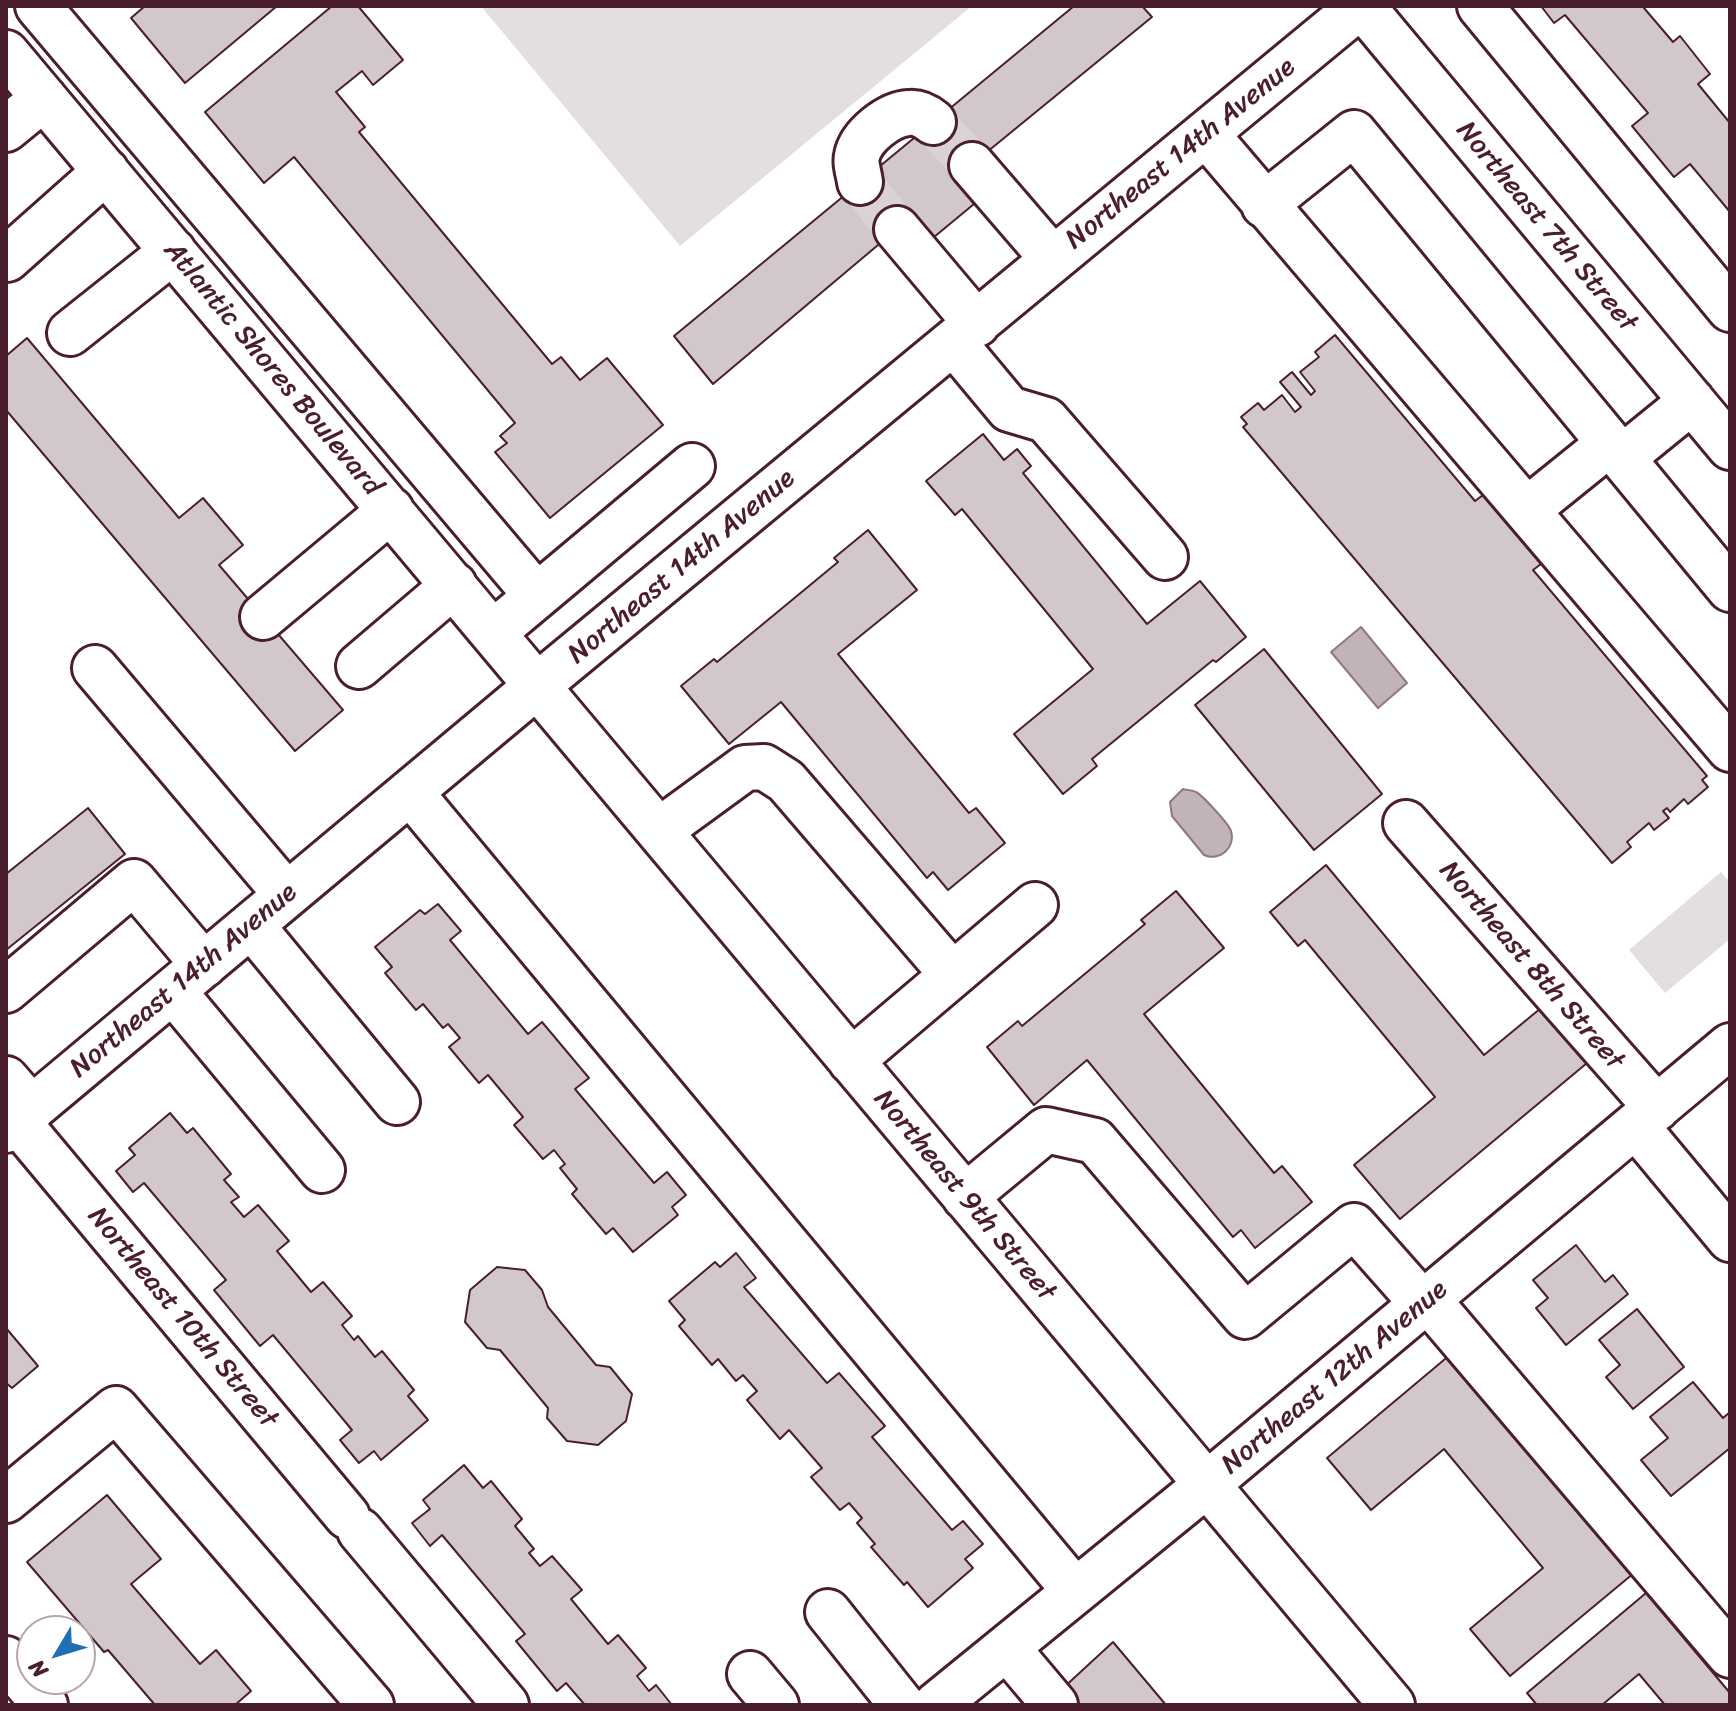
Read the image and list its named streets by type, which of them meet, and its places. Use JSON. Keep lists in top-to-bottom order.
{
  "streets": {
    "street": [
      "Northeast 14th Avenue",
      "Northeast 7th Street",
      "Atlantic Shores Boulevard",
      "Northeast 8th Street",
      "Northeast 9th Street",
      "Northeast 10th Street",
      "Northeast 12th Avenue"
    ]
  },
  "crossings": [
    ["Northeast 14th Avenue", "Northeast 7th Street"],
    ["Northeast 14th Avenue", "Atlantic Shores Boulevard"],
    ["Northeast 14th Avenue", "Northeast 9th Street"],
    ["Northeast 14th Avenue", "Northeast 10th Street"],
    ["Atlantic Shores Boulevard", "Northeast 9th Street"],
    ["Northeast 8th Street", "Northeast 12th Avenue"],
    ["Northeast 9th Street", "Northeast 12th Avenue"]
  ],
  "north": "bottom left"
}
